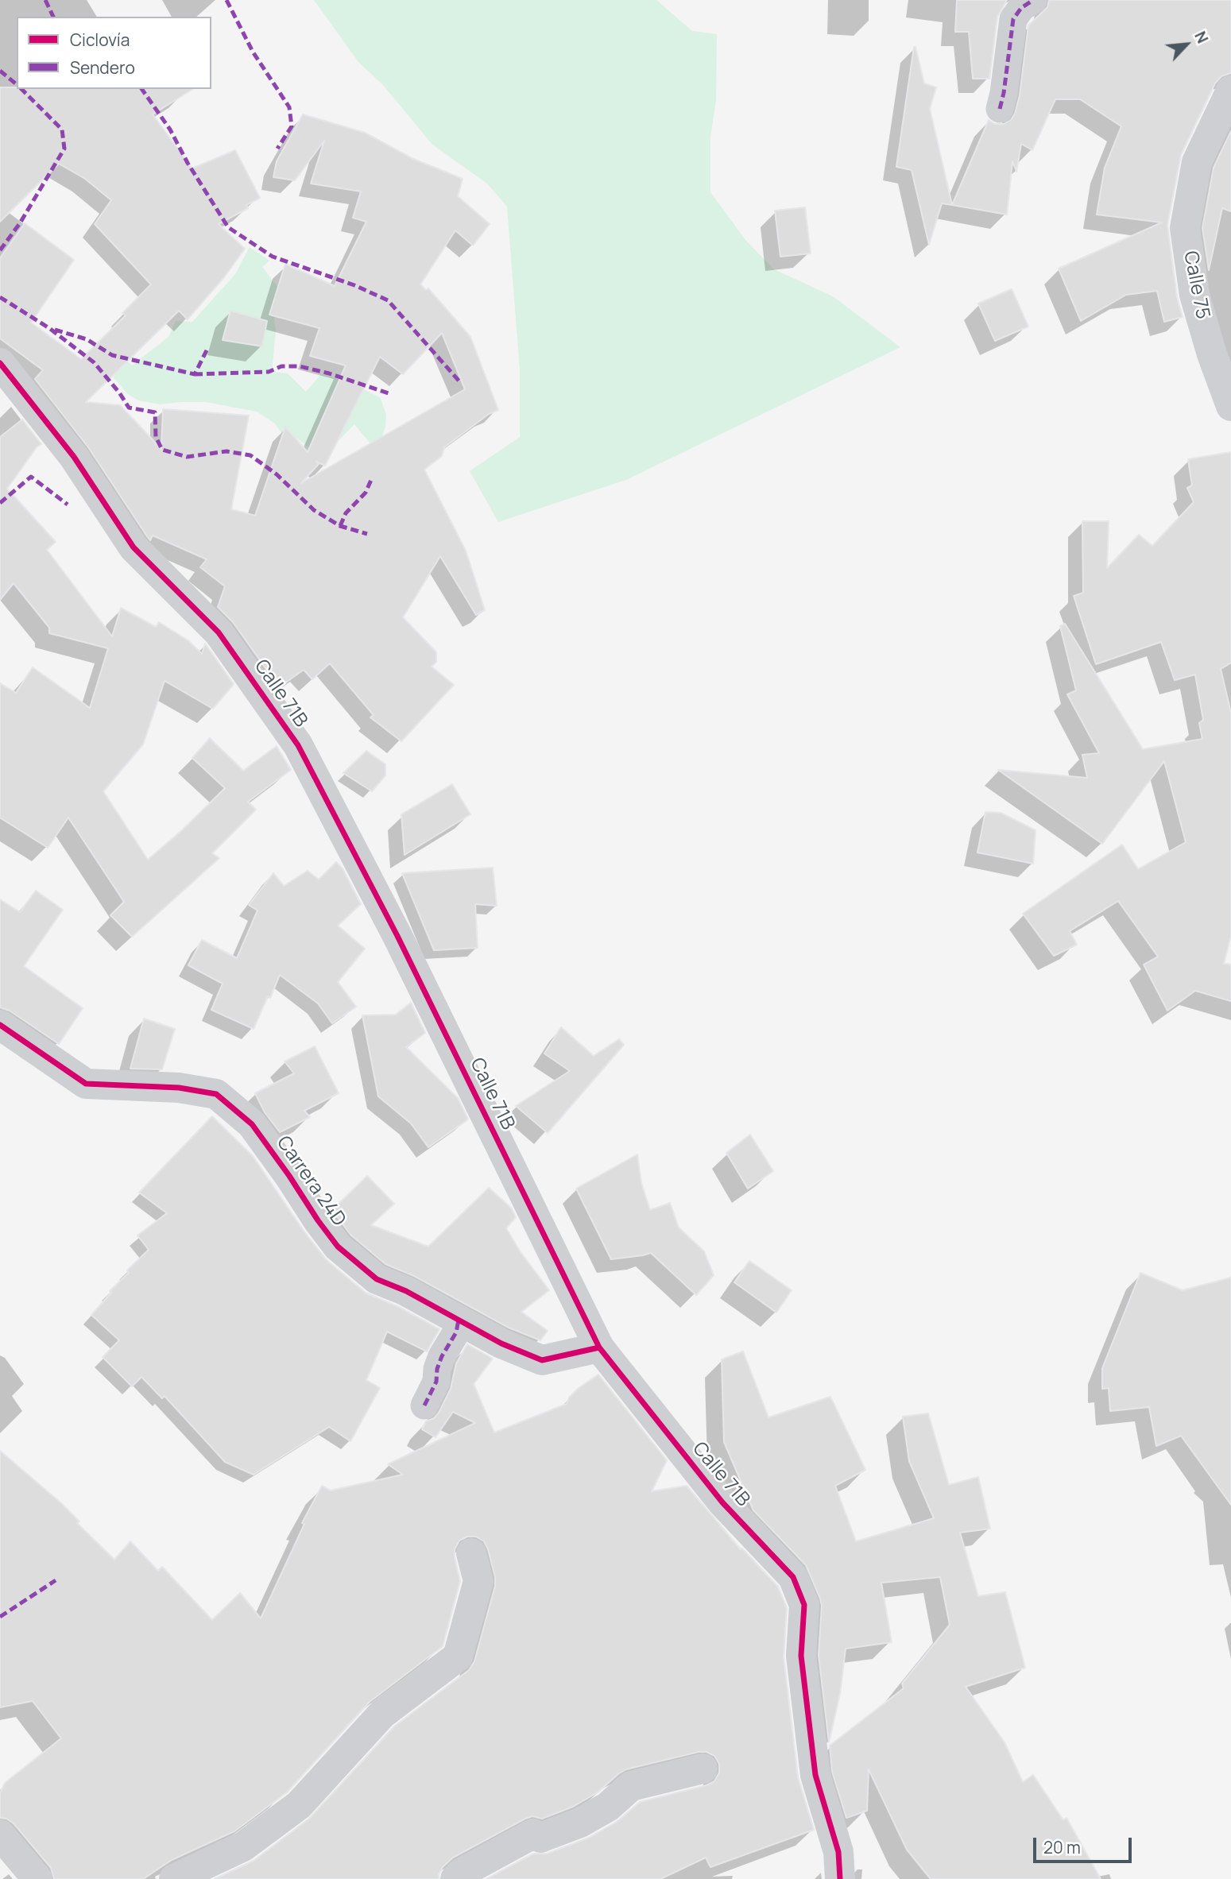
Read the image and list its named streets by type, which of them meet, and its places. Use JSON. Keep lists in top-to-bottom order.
{
  "streets": {
    "street": ["Calle 75", "Calle 71B", "Carrera 24D"]
  },
  "crossings": [
    ["Calle 71B", "Carrera 24D"]
  ],
  "legend": ["Ciclovía", "Sendero"],
  "scale_bar": "20 m",
  "north": "top right"
}
